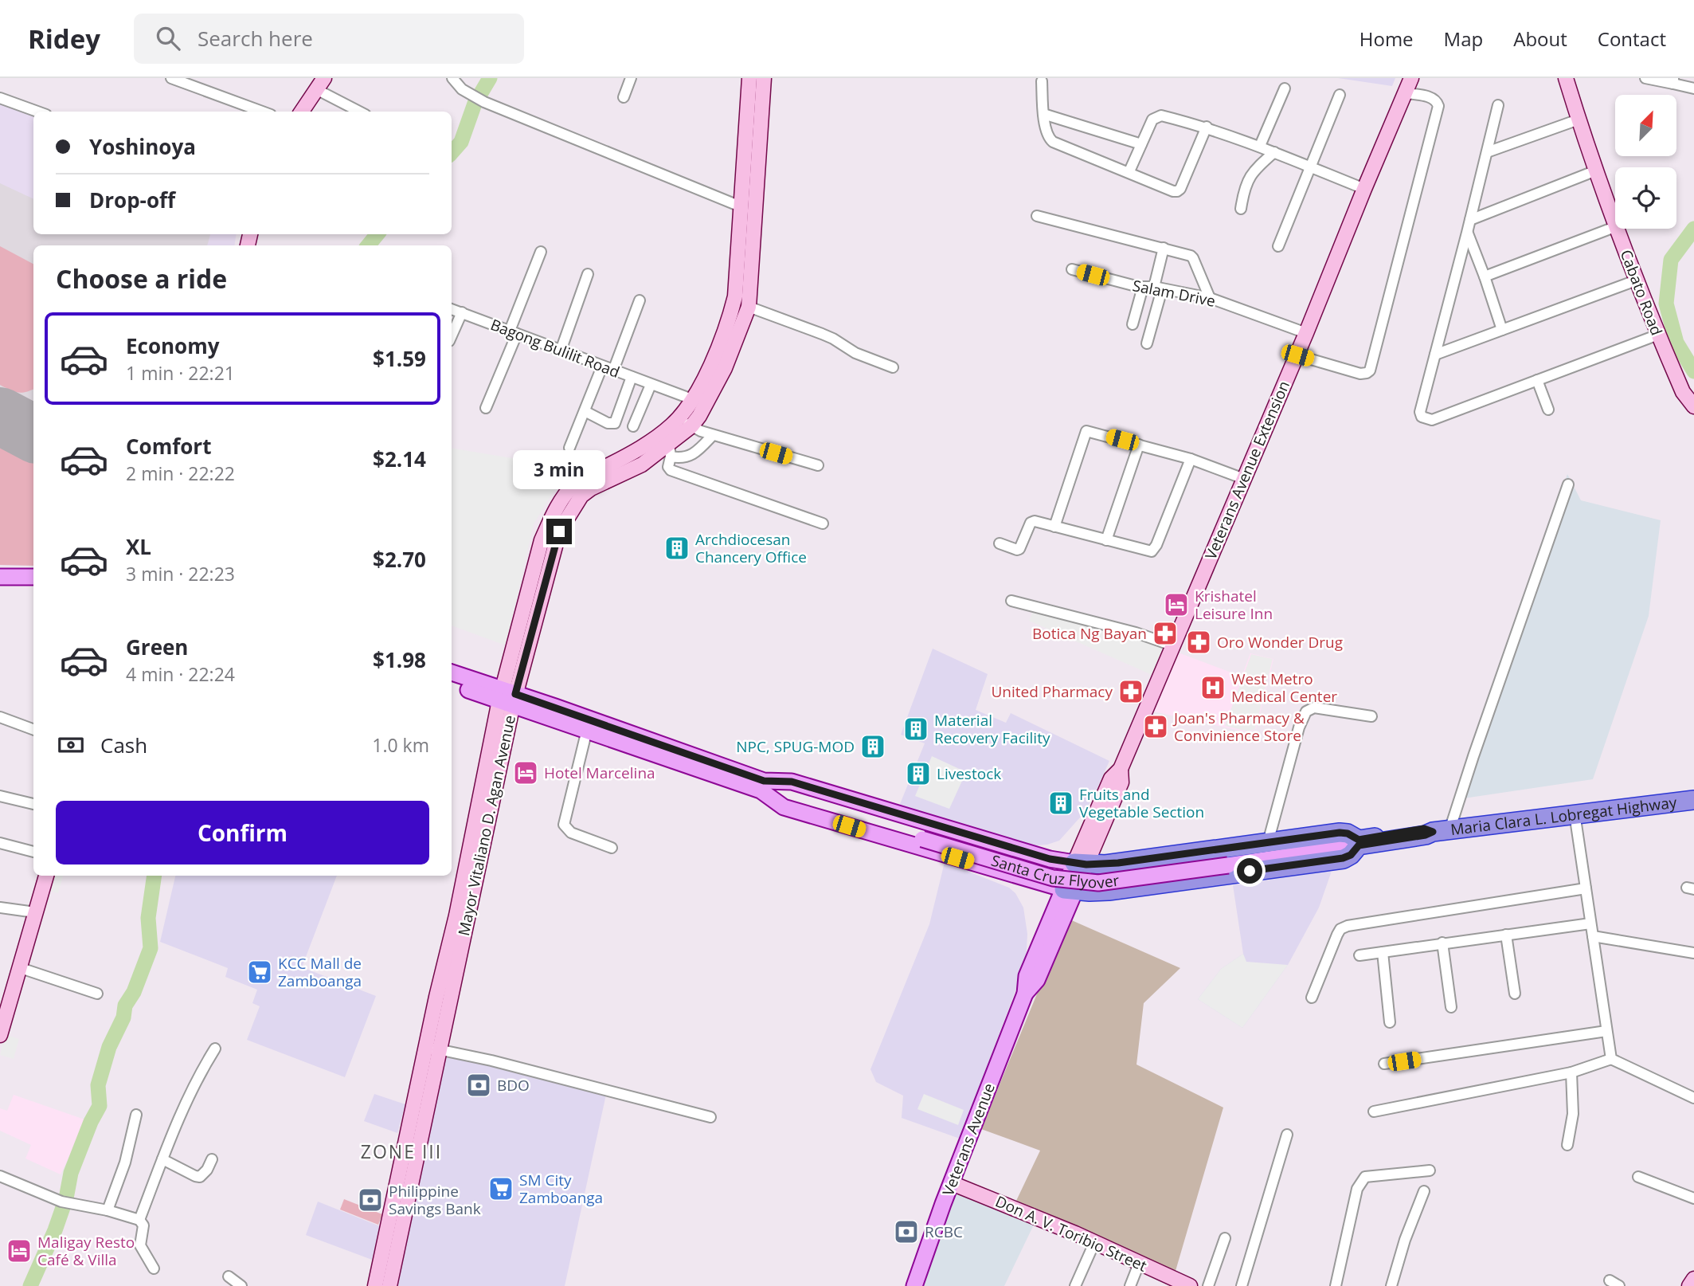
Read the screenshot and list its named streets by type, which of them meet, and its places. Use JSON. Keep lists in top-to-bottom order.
{
  "streets": {
    "highway": ["Maria Clara L. Lobregat Highway"],
    "main road": [
      "Cabato Road",
      "Veterans Avenue Extension",
      "Mayor Vitaliano D. Agan Avenue",
      "Santa Cruz Flyover",
      "Veterans Avenue",
      "Don A. V. Toribio Street"
    ],
    "street": ["Salam Drive", "Bagong Bulilit Road"]
  },
  "crossings": [
    ["Salam Drive", "Veterans Avenue Extension"],
    ["Bagong Bulilit Road", "Mayor Vitaliano D. Agan Avenue"],
    ["Veterans Avenue Extension", "Maria Clara L. Lobregat Highway"],
    ["Veterans Avenue Extension", "Veterans Avenue"],
    ["Maria Clara L. Lobregat Highway", "Santa Cruz Flyover"],
    ["Maria Clara L. Lobregat Highway", "Veterans Avenue"],
    ["Veterans Avenue", "Don A. V. Toribio Street"]
  ],
  "districts": ["ZONE III"],
  "places": {
    "building": [
      "Archdiocesan Chancery Office",
      "Material Recovery Facility",
      "NPC, SPUG-MOD",
      "Livestock",
      "Fruits and Vegetable Section"
    ],
    "hotel": ["Krishatel Leisure Inn", "Hotel Marcelina", "Maligay Resto Café & Villa"],
    "pharmacy": [
      "Botica Ng Bayan",
      "Oro Wonder Drug",
      "United Pharmacy",
      "Joan's Pharmacy & Convinience Store"
    ],
    "hospital": ["West Metro Medical Center"],
    "supermarket": ["KCC Mall de Zamboanga", "SM City Zamboanga"],
    "bank": ["BDO", "Philippine Savings Bank", "RCBC"]
  },
  "north": "top right",
  "page": {
    "header": "Ridey",
    "search": "Search here",
    "nav": [
      "Home",
      "Map",
      "About",
      "Contact"
    ],
    "banner": ["Yoshinoya", "Drop-off"],
    "heading": "Choose a ride",
    "list": [
      {
        "name": "Economy",
        "note": "1 min · 22:21",
        "value": "$1.59"
      },
      {
        "name": "Comfort",
        "note": "2 min · 22:22",
        "value": "$2.14"
      },
      {
        "name": "XL",
        "note": "3 min · 22:23",
        "value": "$2.70"
      },
      {
        "name": "Green",
        "note": "4 min · 22:24",
        "value": "$1.98"
      }
    ],
    "bubble": "3 min",
    "pay": ["Cash", "1.0 km"],
    "buttons": "Confirm"
  }
}
